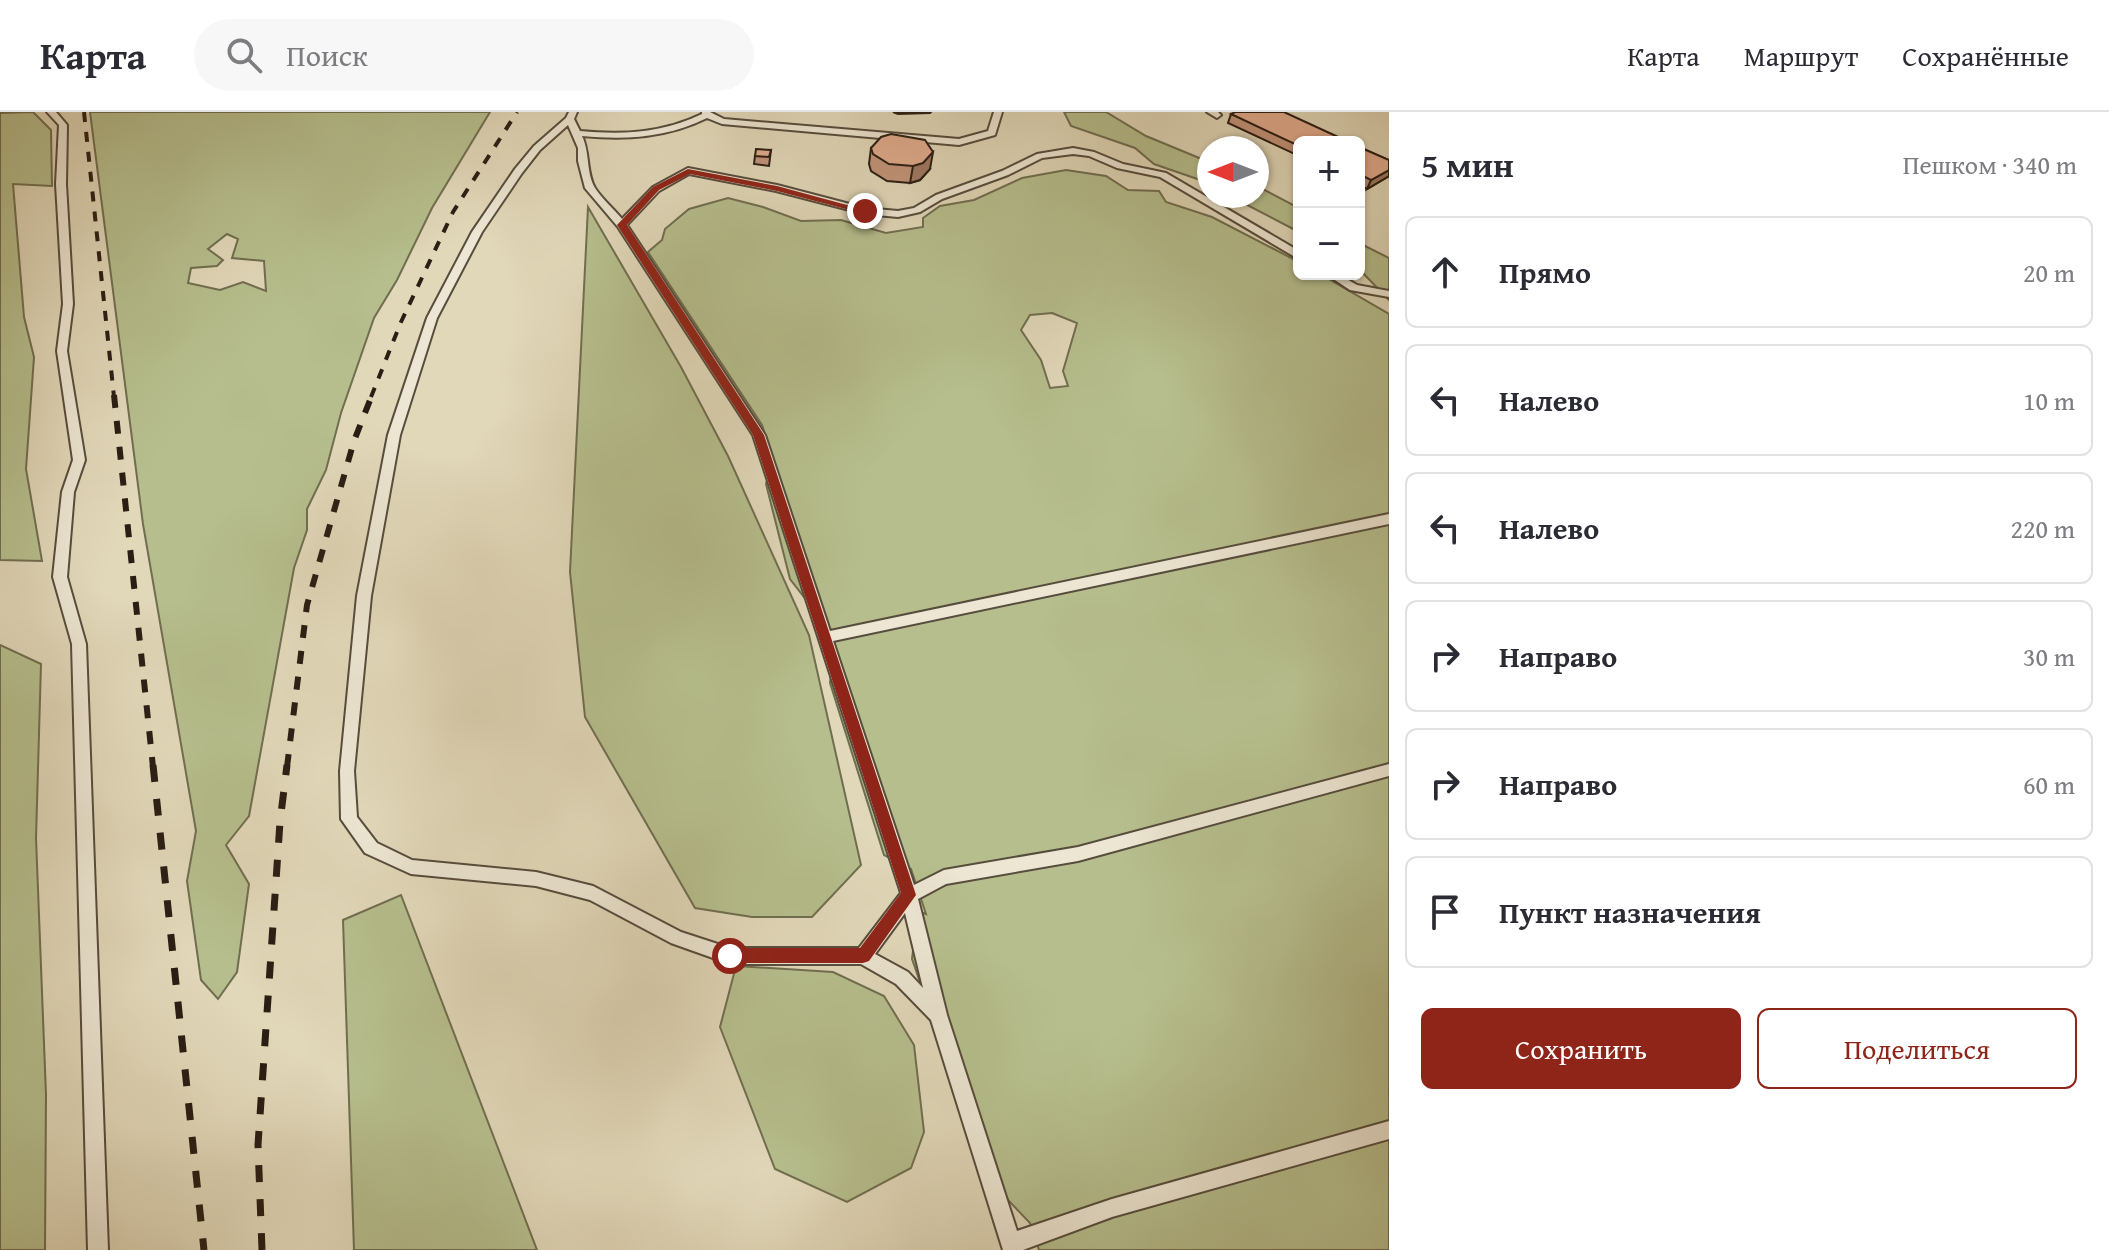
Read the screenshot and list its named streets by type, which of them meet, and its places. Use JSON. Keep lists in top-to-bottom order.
{
  "north": "left",
  "page": {
    "header": "Карта",
    "search": "Поиск",
    "nav": ["Карта", "Маршрут", "Сохранённые"],
    "heading": ["5 мин", "Пешком · 340 m"],
    "map_buttons": ["+", "−"],
    "list": [
      ["Прямо", "20 m"],
      ["Налево", "10 m"],
      ["Налево", "220 m"],
      ["Направо", "30 m"],
      ["Направо", "60 m"],
      "Пункт назначения"
    ],
    "buttons": ["Сохранить", "Поделиться"]
  }
}
